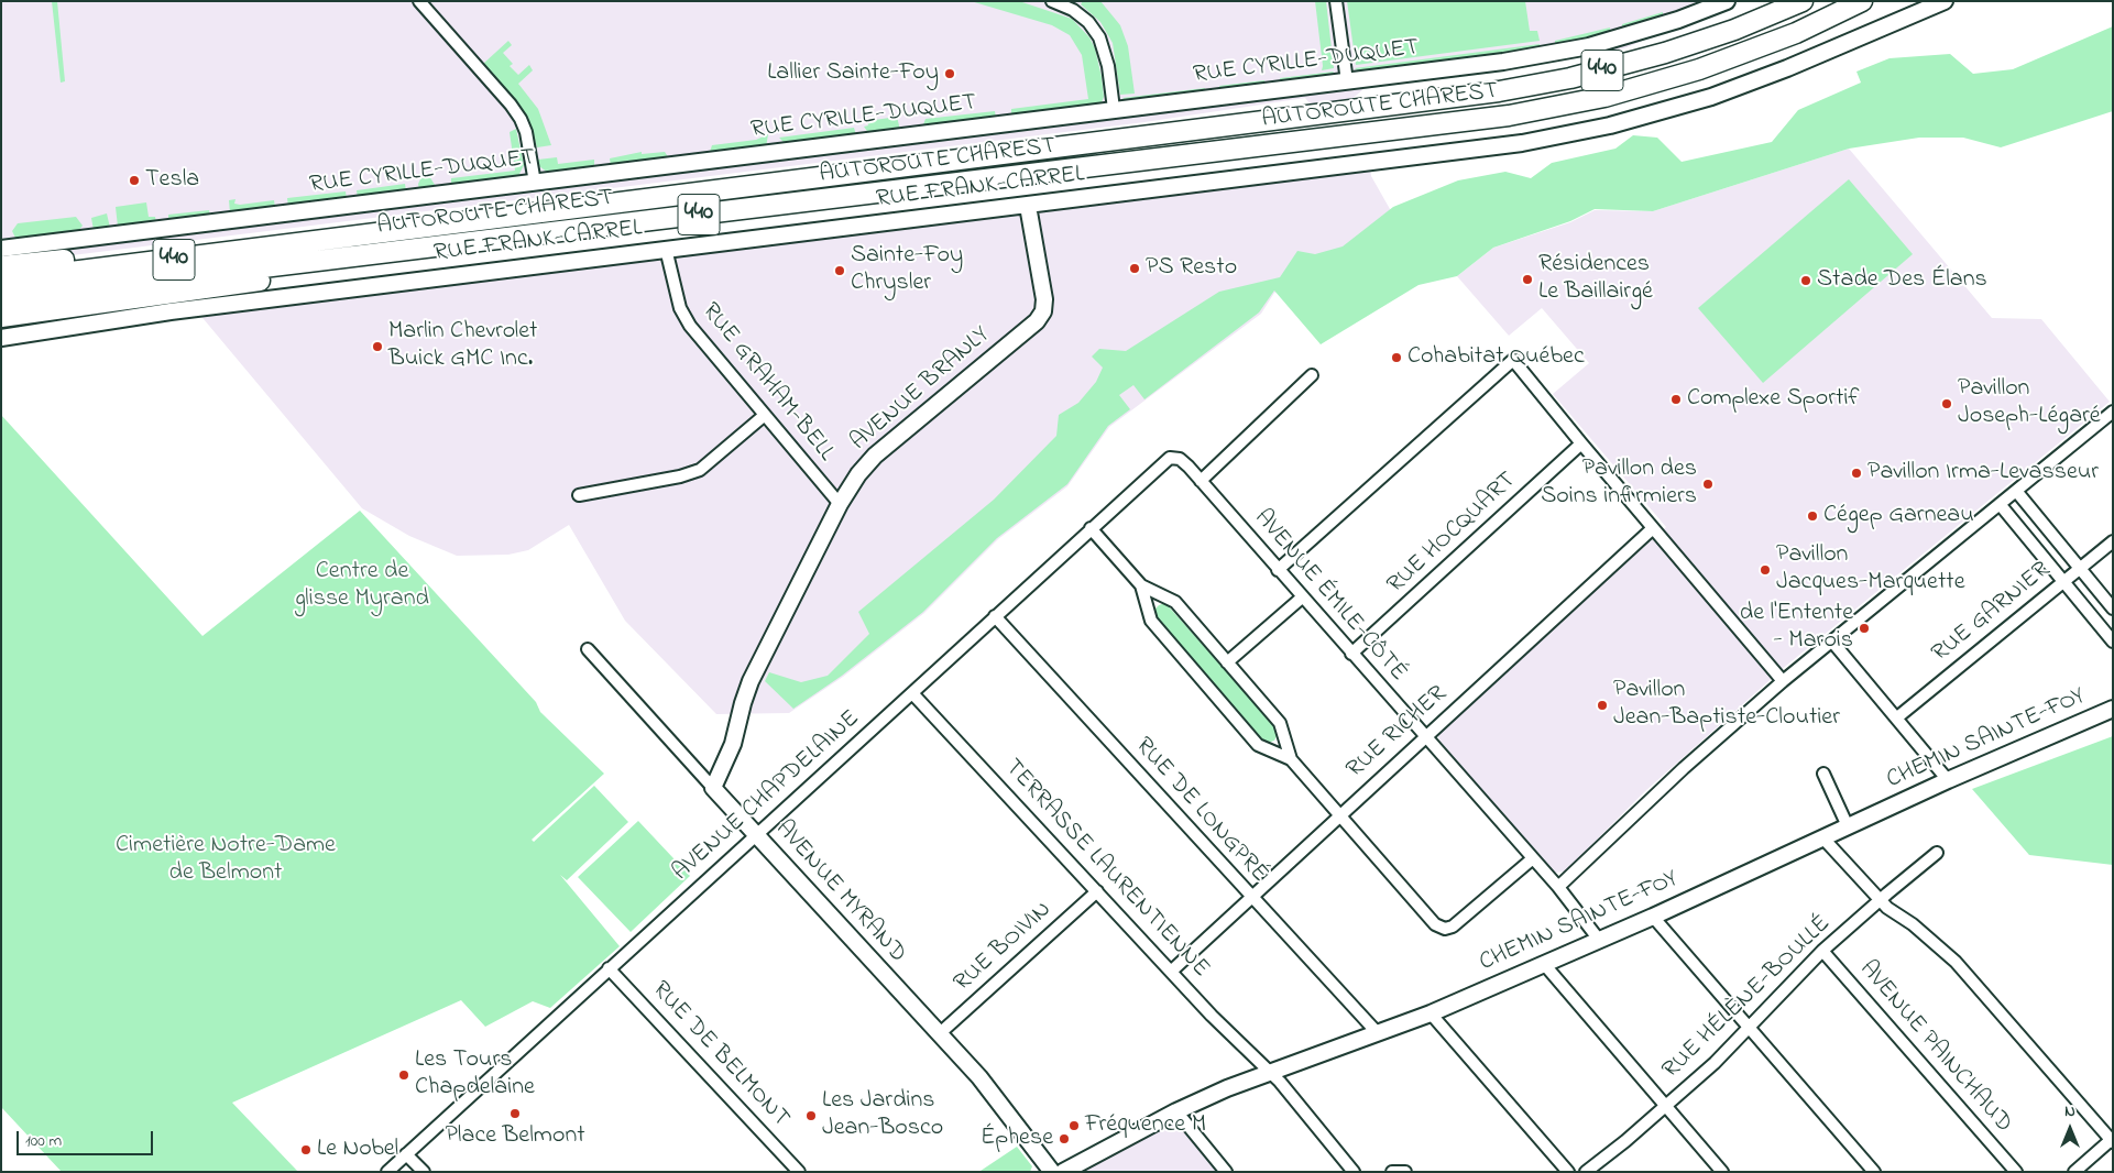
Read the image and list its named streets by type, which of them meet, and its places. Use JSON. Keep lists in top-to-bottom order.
{
  "streets": {
    "highway": ["440", "AUTOROUTE CHAREST"],
    "street": [
      "RUE CYRILLE-DUQUET",
      "RUE FRANK-CARREL",
      "RUE GRAHAM-BELL",
      "AVENUE BRANLY",
      "RUE HOCQUART",
      "AVENUE ÉMILE-CÔTÉ",
      "RUE GARNIER",
      "RUE RICHER",
      "CHEMIN SAINTE-FOY",
      "AVENUE CHAPDELAINE",
      "RUE DE LONGPRÉ",
      "TERRASSE LAURENTIENNE",
      "AVENUE MYRAND",
      "RUE BOIVIN",
      "RUE HÉLÈNE-BOULLÉ",
      "AVENUE PAINCHAUD",
      "RUE DE BELMONT"
    ]
  },
  "crossings": [
    ["RUE FRANK-CARREL", "RUE GRAHAM-BELL"],
    ["RUE FRANK-CARREL", "AVENUE BRANLY"],
    ["RUE GRAHAM-BELL", "AVENUE BRANLY"],
    ["AVENUE BRANLY", "AVENUE MYRAND"],
    ["RUE HOCQUART", "AVENUE ÉMILE-CÔTÉ"],
    ["AVENUE ÉMILE-CÔTÉ", "RUE RICHER"],
    ["AVENUE ÉMILE-CÔTÉ", "CHEMIN SAINTE-FOY"],
    ["AVENUE ÉMILE-CÔTÉ", "AVENUE CHAPDELAINE"],
    ["RUE RICHER", "RUE DE LONGPRÉ"],
    ["RUE RICHER", "TERRASSE LAURENTIENNE"],
    ["CHEMIN SAINTE-FOY", "RUE DE LONGPRÉ"],
    ["CHEMIN SAINTE-FOY", "TERRASSE LAURENTIENNE"],
    ["AVENUE CHAPDELAINE", "RUE DE LONGPRÉ"],
    ["AVENUE CHAPDELAINE", "TERRASSE LAURENTIENNE"],
    ["AVENUE CHAPDELAINE", "AVENUE MYRAND"],
    ["AVENUE CHAPDELAINE", "RUE DE BELMONT"],
    ["TERRASSE LAURENTIENNE", "RUE BOIVIN"],
    ["AVENUE MYRAND", "RUE BOIVIN"],
    ["RUE HÉLÈNE-BOULLÉ", "AVENUE PAINCHAUD"]
  ],
  "parks": ["Centre de glisse Myrand", "Cimetière Notre-Dame de Belmont"],
  "places": [
    "Lallier Sainte-Foy",
    "Tesla",
    "PS Resto",
    "Sainte-Foy Chrysler",
    "Résidences Le Baillairgé",
    "Stade Des Élans",
    "Marlin Chevrolet Buick GMC Inc.",
    "Cohabitat Québec",
    "Complexe Sportif",
    "Pavillon Joseph-Légaré",
    "Pavillon Irma-Levasseur",
    "Pavillon des Soins infirmiers",
    "Cégep Garneau",
    "Pavillon Jacques-Marquette",
    "de l'Entente - Marois",
    "Pavillon Jean-Baptiste-Cloutier",
    "Les Tours Chapdelaine",
    "Place Belmont",
    "Les Jardins Jean-Bosco",
    "Fréquence M",
    "Éphese",
    "Le Nobel"
  ],
  "scale_bar": "100 m",
  "north": "top"
}
